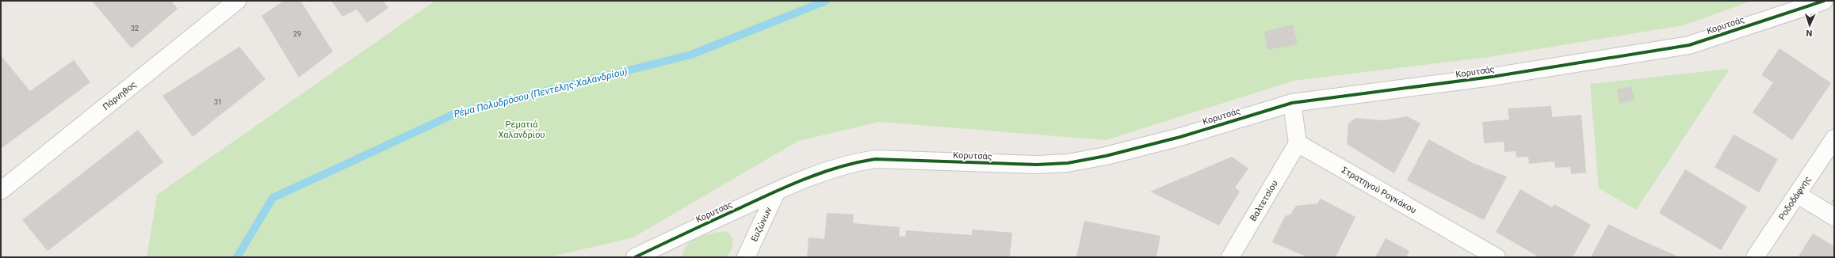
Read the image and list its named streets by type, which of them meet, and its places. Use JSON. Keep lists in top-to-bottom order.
{
  "streets": {
    "street": [
      "Κορυτσάς",
      "Πάρνηθος",
      "Στρατηγού Ρογκάκου",
      "Ροδοδάφνης",
      "Βαλτετσίου",
      "Ευζώνων"
    ]
  },
  "crossings": [
    ["Κορυτσάς", "Ευζώνων"],
    ["Στρατηγού Ρογκάκου", "Βαλτετσίου"]
  ],
  "water": ["Ρέμα Πολυδρόσου (Πεντέλης-Χαλανδρίου)"],
  "parks": ["Ρεματιά Χαλανδρίου"],
  "house_numbers": ["32", "29", "31"],
  "north": "bottom"
}
